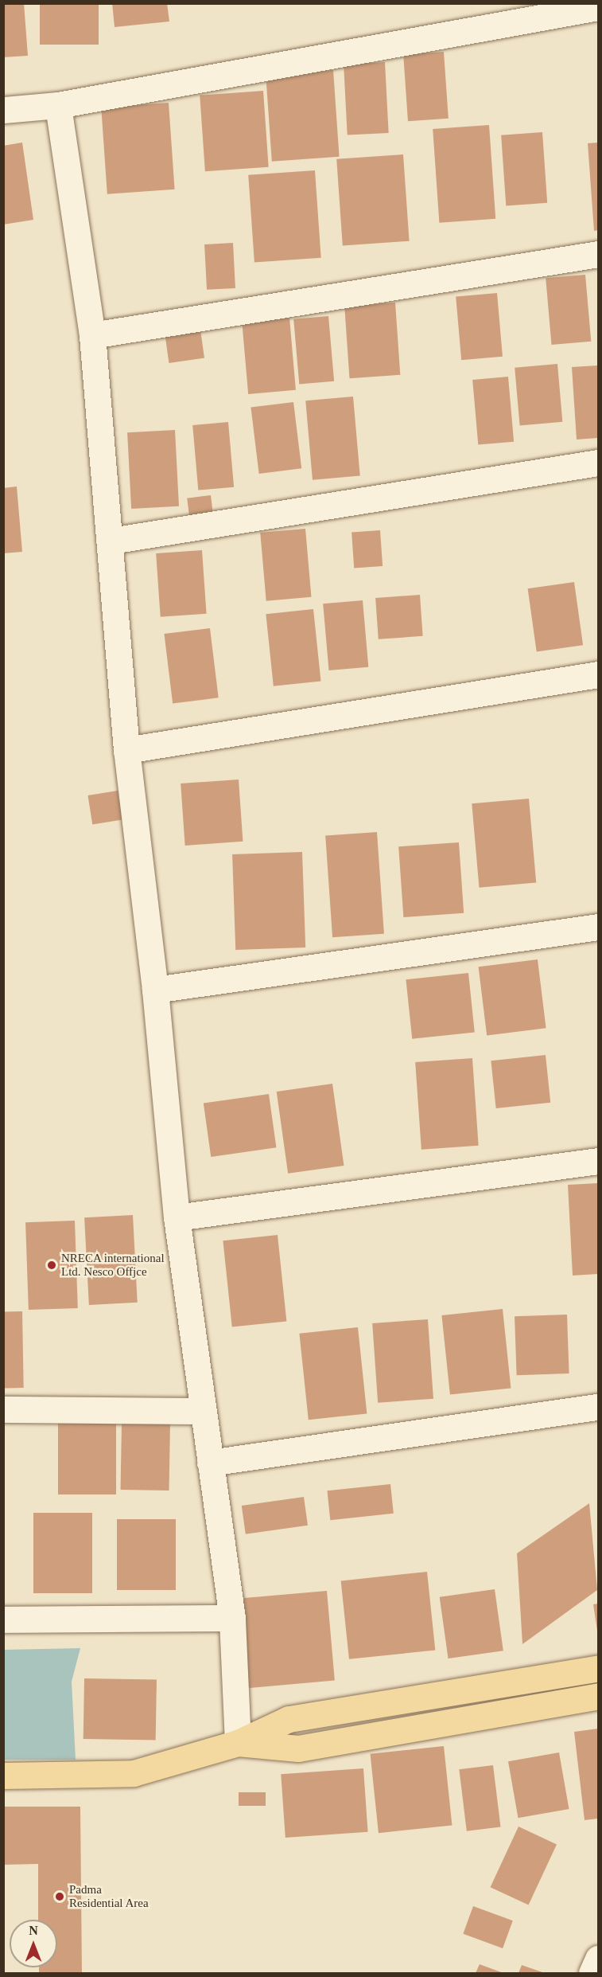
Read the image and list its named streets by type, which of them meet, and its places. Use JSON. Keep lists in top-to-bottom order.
{
  "places": ["NRECA international Ltd. Nesco Offjce", "Padma Residential Area"],
  "north": "top"
}
